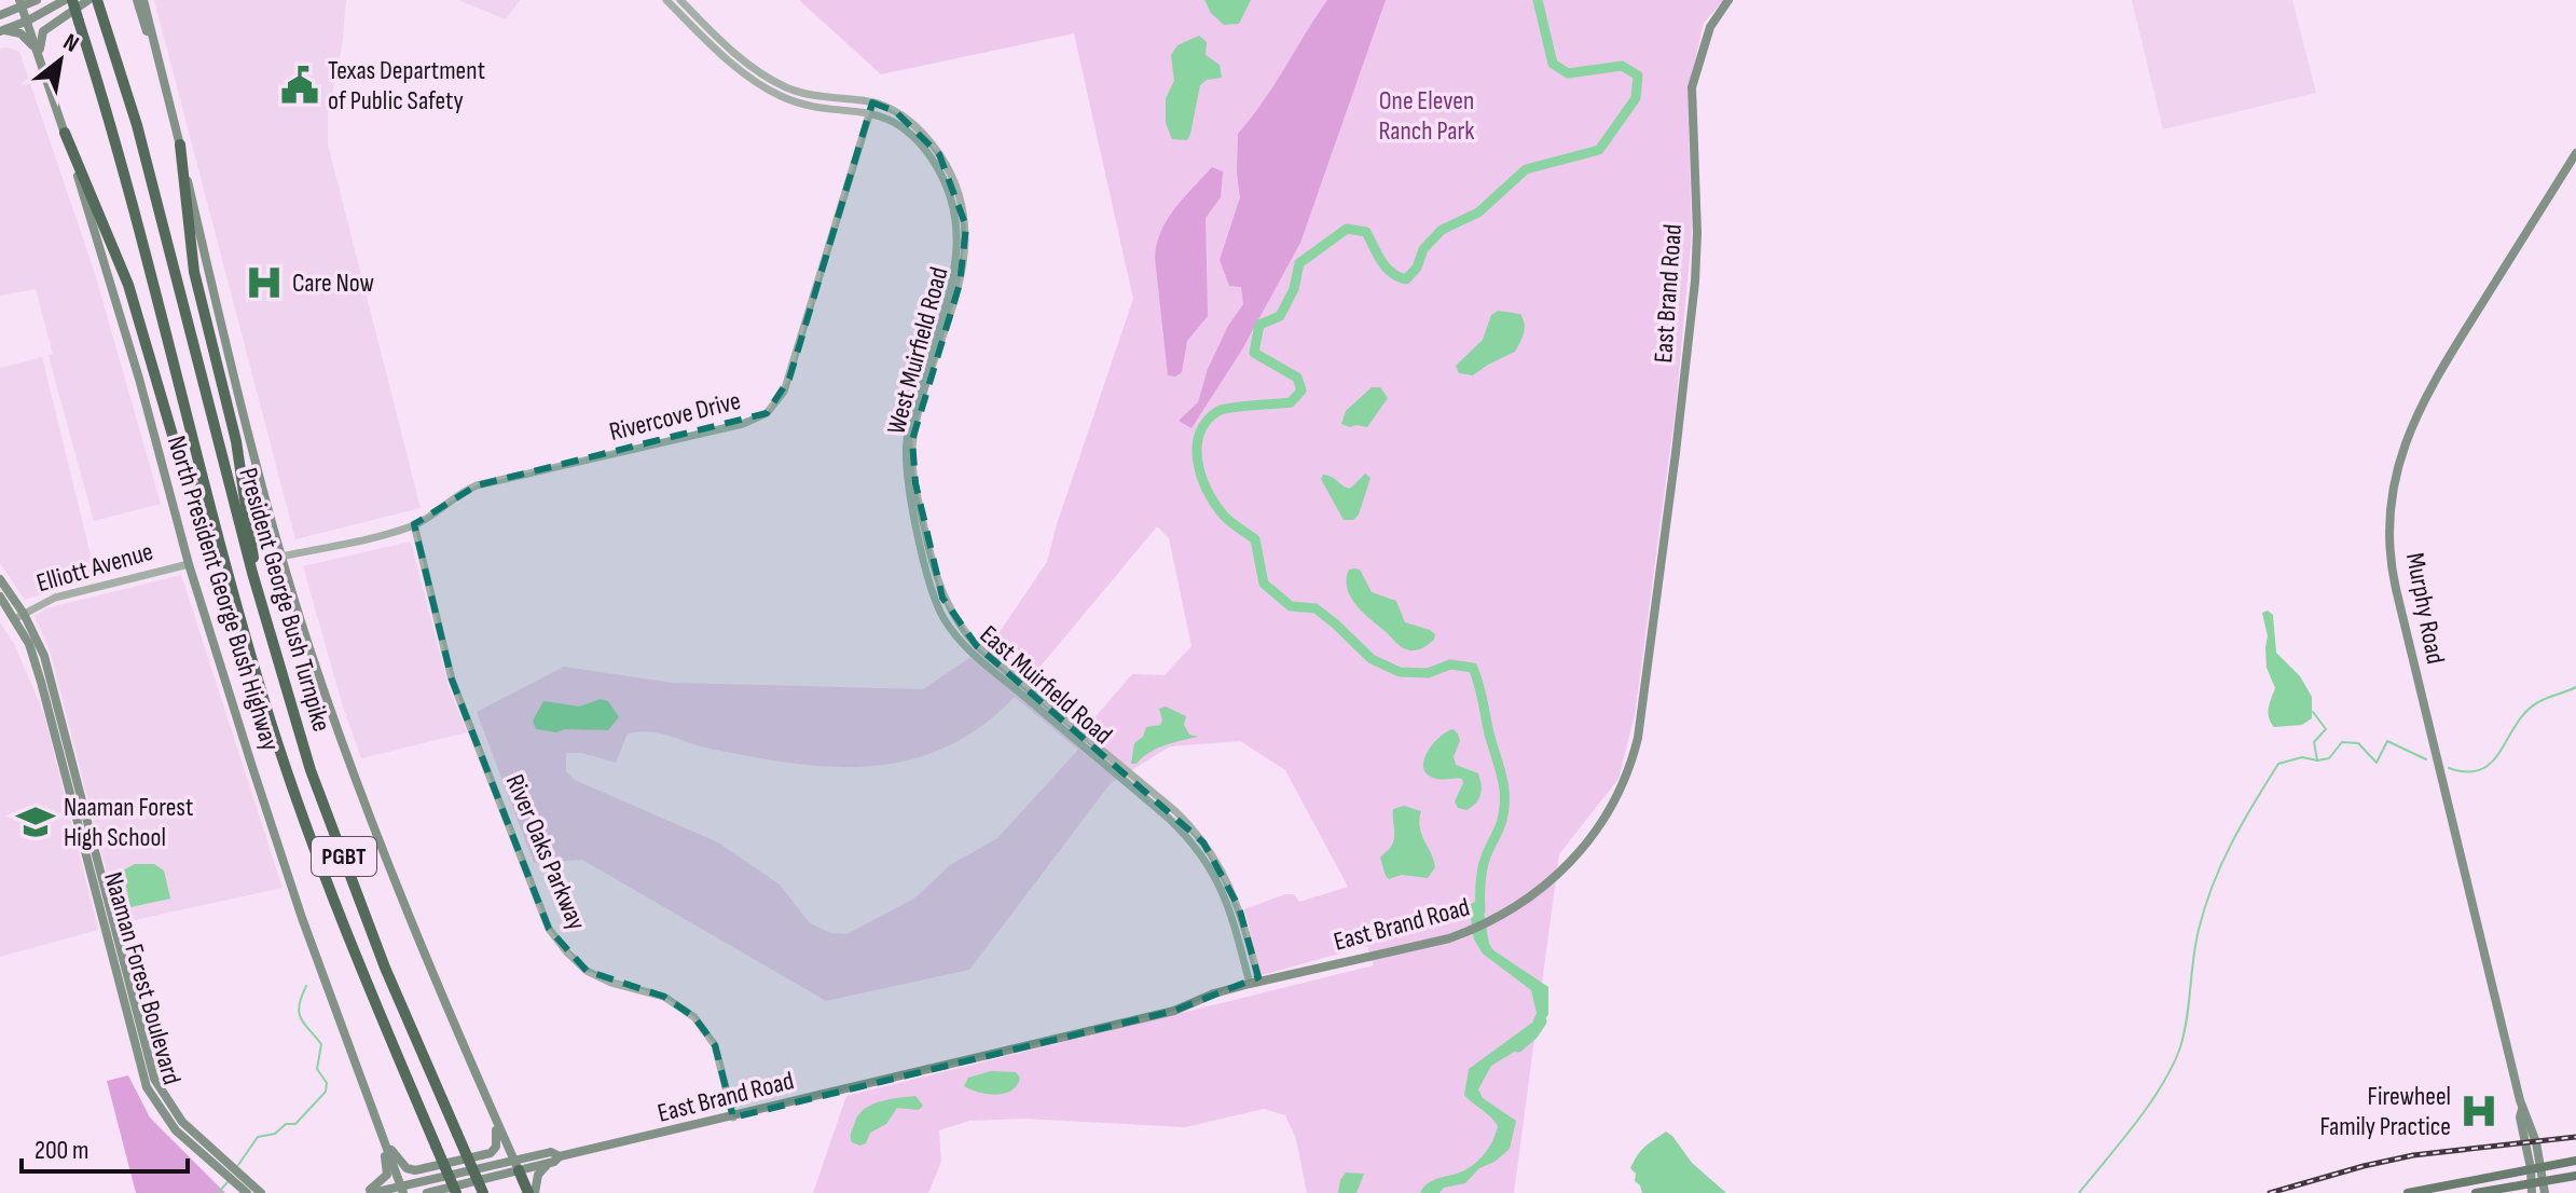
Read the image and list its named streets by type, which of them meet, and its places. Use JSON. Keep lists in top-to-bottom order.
{
  "streets": {
    "highway": ["President George Bush Turnpike", "PGBT"],
    "main road": [
      "East Brand Road",
      "North President George Bush Highway",
      "Murphy Road",
      "Naaman Forest Boulevard"
    ],
    "street": [
      "West Muirfield Road",
      "Rivercove Drive",
      "Elliott Avenue",
      "East Muirfield Road",
      "River Oaks Parkway"
    ]
  },
  "crossings": [
    ["East Brand Road", "North President George Bush Highway"],
    ["East Brand Road", "East Muirfield Road"],
    ["East Brand Road", "River Oaks Parkway"],
    ["West Muirfield Road", "Rivercove Drive"],
    ["West Muirfield Road", "East Muirfield Road"],
    ["Rivercove Drive", "River Oaks Parkway"],
    ["Elliott Avenue", "North President George Bush Highway"],
    ["Elliott Avenue", "Naaman Forest Boulevard"]
  ],
  "parks": ["One Eleven Ranch Park"],
  "places": {
    "public building": ["Texas Department of Public Safety"],
    "hospital": ["Care Now", "Firewheel Family Practice"],
    "school or university": ["Naaman Forest High School"]
  },
  "scale_bar": "200 m",
  "north": "top right"
}
